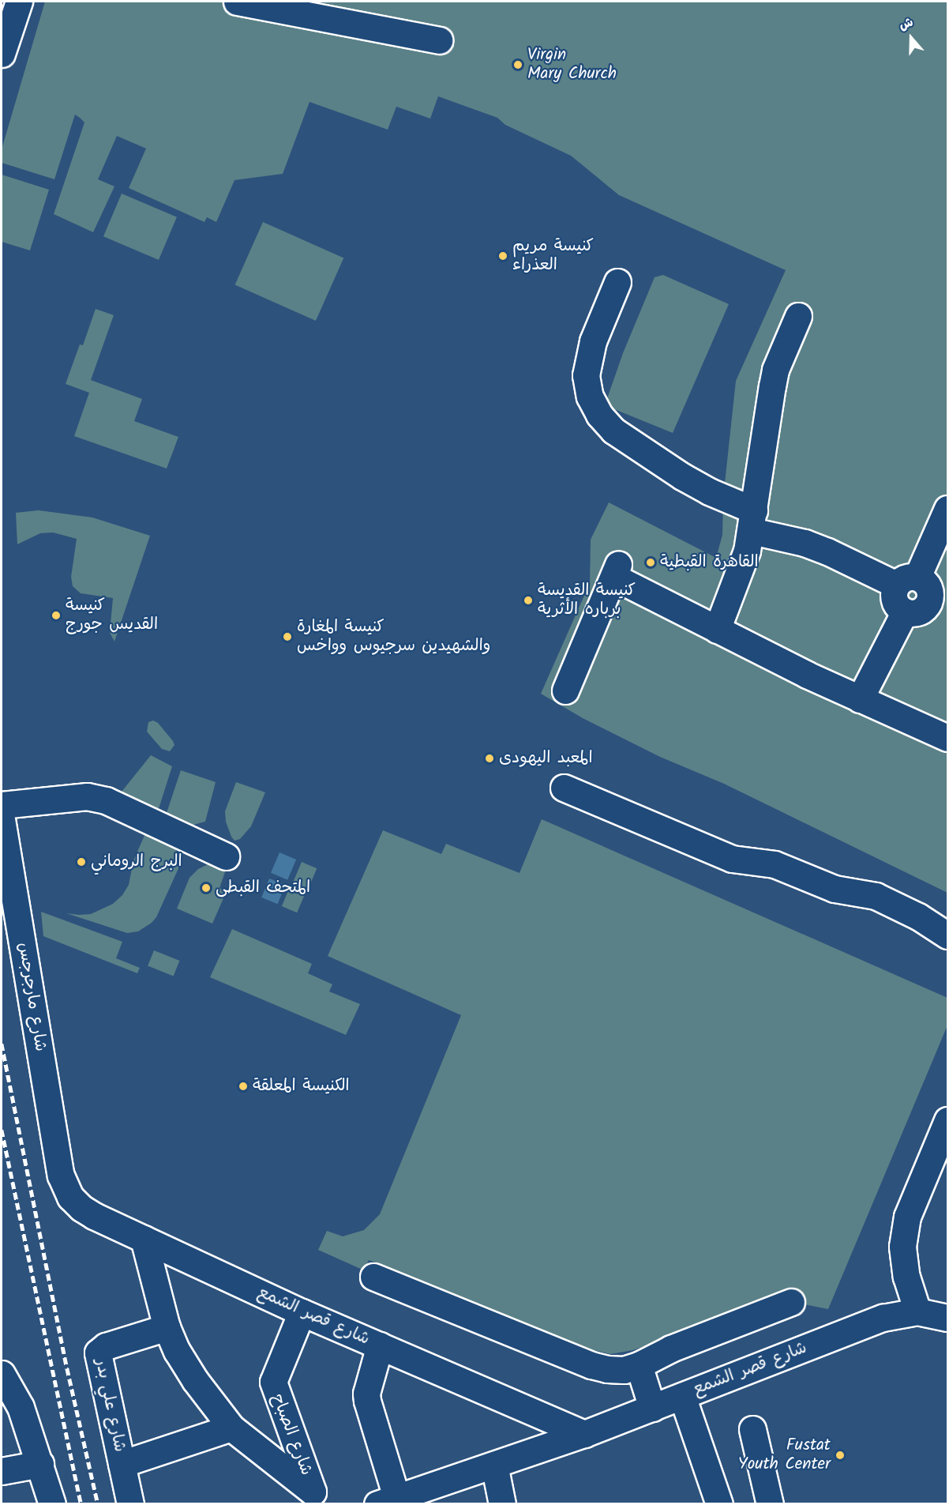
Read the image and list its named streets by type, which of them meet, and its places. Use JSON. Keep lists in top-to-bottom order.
{
  "streets": {
    "street": [
      "شارع مارجرجس",
      "شارع قصر الشمع",
      "شارع علي بدر",
      "شارع الصباح"
    ]
  },
  "crossings": [
    ["شارع مارجرجس", "شارع قصر الشمع"],
    ["شارع قصر الشمع", "شارع الصباح"]
  ],
  "places": [
    "Virgin Mary Church",
    "كنيسة مريم العذراء",
    "القاهرة القبطية",
    "كنيسة القديسة برباره الأثرية",
    "كنيسة القديس جورج",
    "كنيسة المغارة والشهيدين سرجيوس وواخس",
    "المعبد اليهودى",
    "البرج الروماني",
    "المتحف القبطى",
    "الكنيسة المعلقة",
    "Fustat Youth Center"
  ],
  "north": "top"
}
